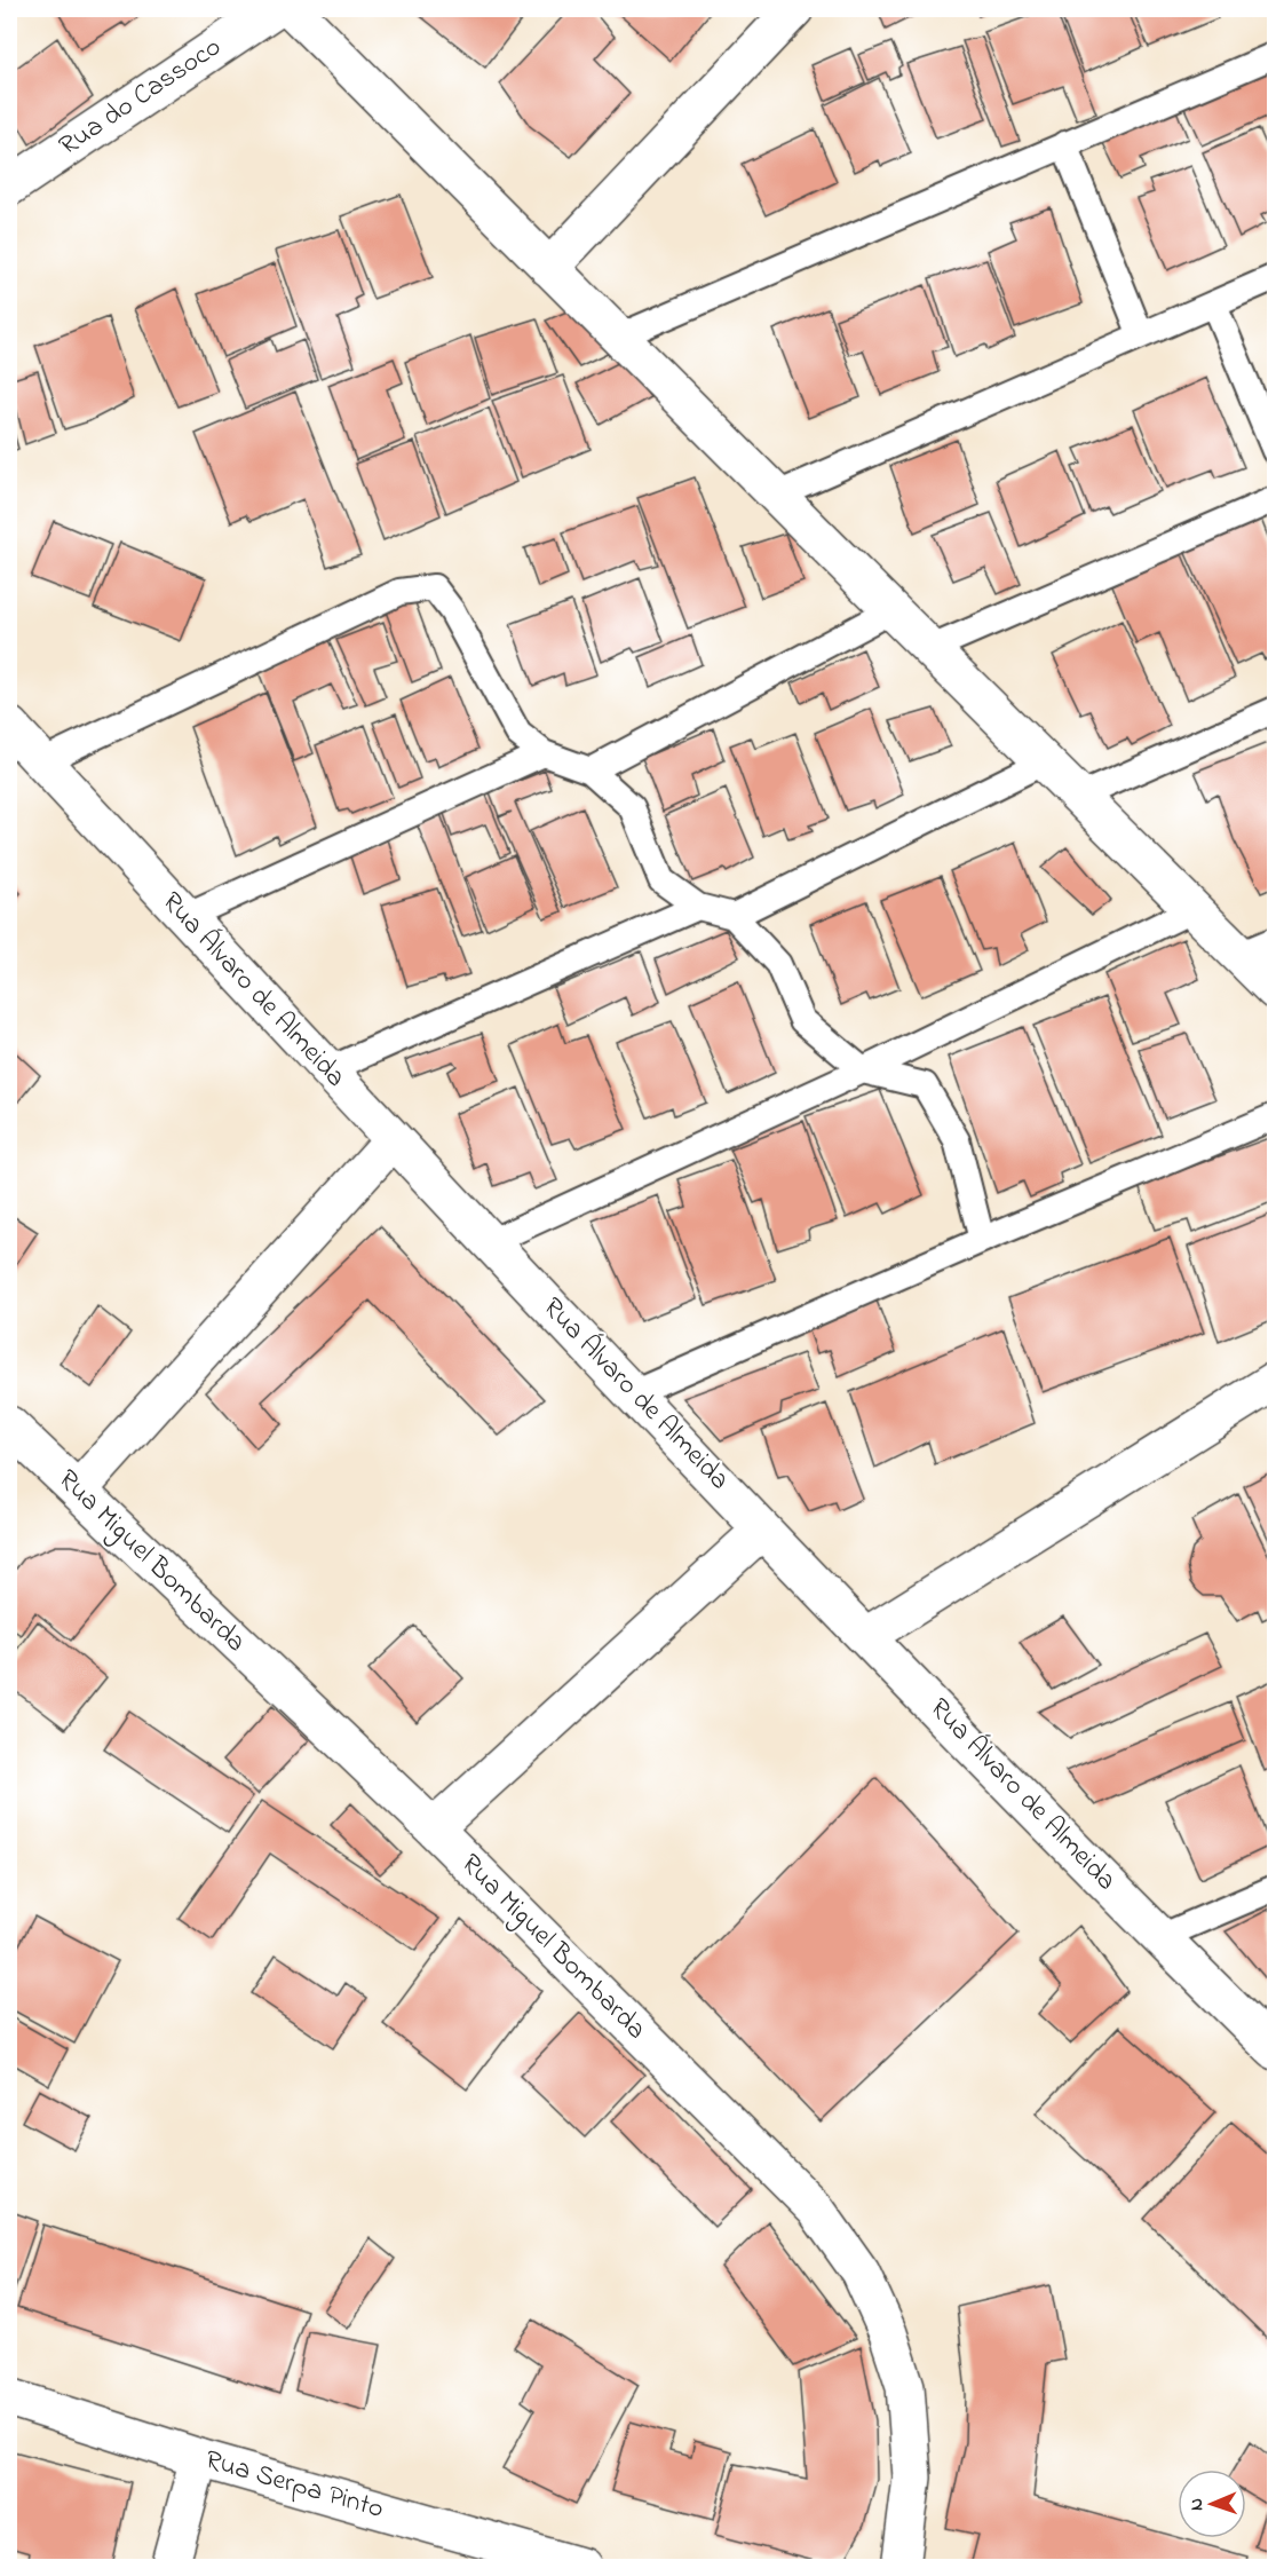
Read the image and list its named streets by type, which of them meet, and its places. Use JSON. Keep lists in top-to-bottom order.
{
  "streets": {
    "street": [
      "Rua do Cassoco",
      "Rua Álvaro de Almeida",
      "Rua Miguel Bombarda",
      "Rua Serpa Pinto"
    ]
  },
  "north": "left"
}
